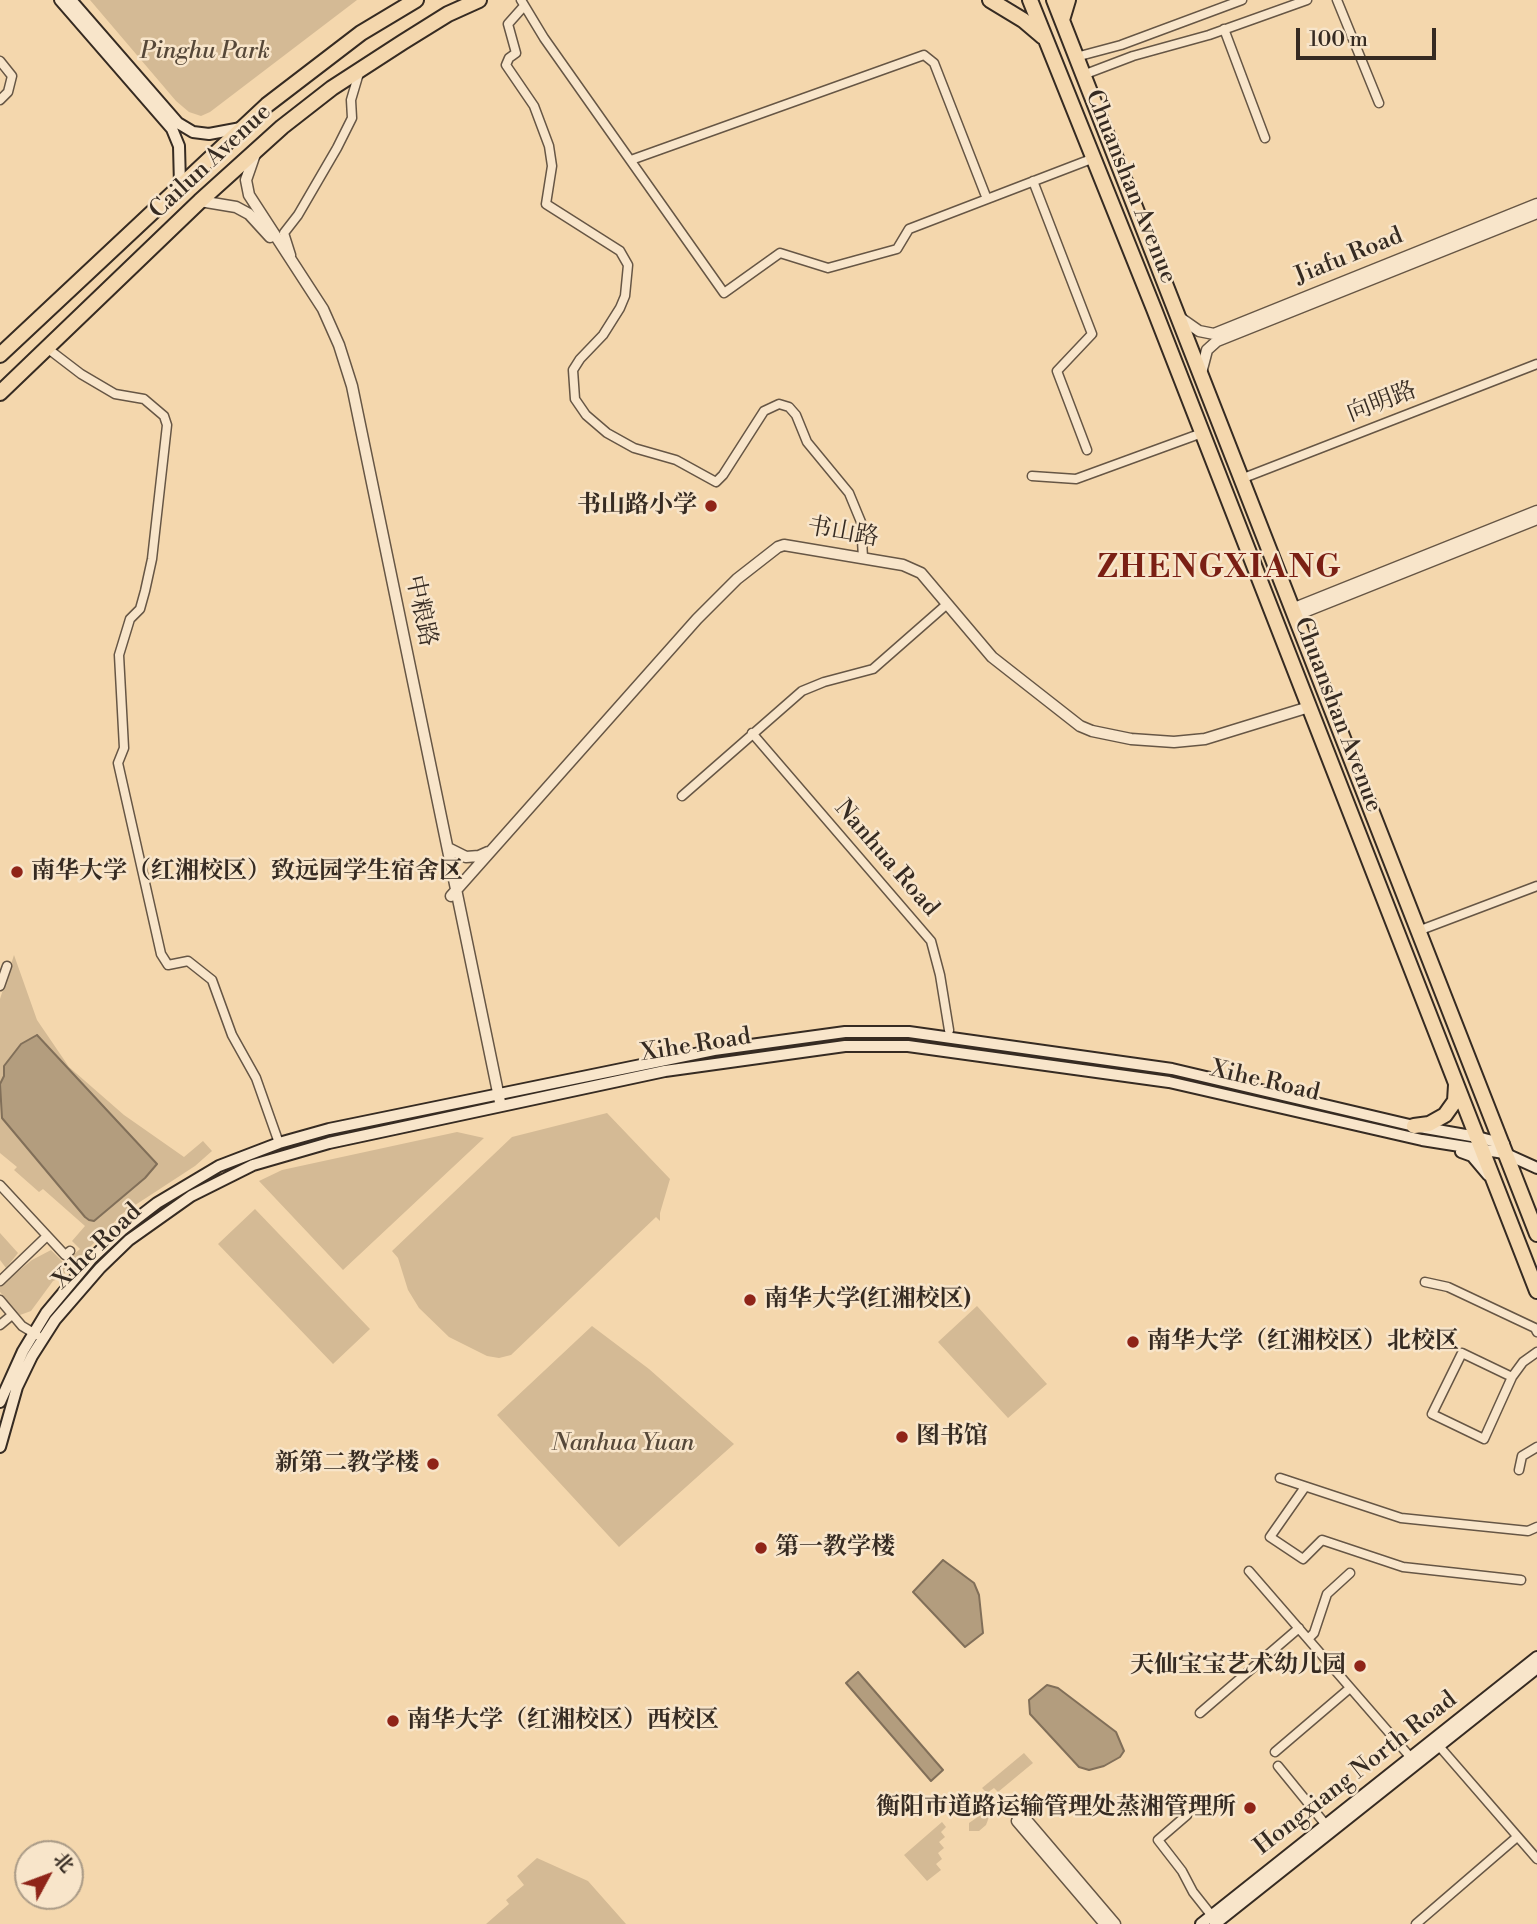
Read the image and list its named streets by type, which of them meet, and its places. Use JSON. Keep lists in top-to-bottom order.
{
  "streets": {
    "highway": ["Cailun Avenue", "Chuanshan Avenue"],
    "main road": ["Xihe Road", "Hongxiang North Road"],
    "street": [
      "Jiafu Road",
      "向明路",
      "书山路",
      "中粮路",
      "Nanhua Road"
    ]
  },
  "crossings": [
    ["Cailun Avenue", "中粮路"],
    ["Chuanshan Avenue", "Jiafu Road"],
    ["Chuanshan Avenue", "向明路"],
    ["Chuanshan Avenue", "书山路"],
    ["Chuanshan Avenue", "Xihe Road"],
    ["书山路", "中粮路"],
    ["中粮路", "Xihe Road"]
  ],
  "districts": ["ZHENGXIANG"],
  "parks": ["Pinghu Park", "Nanhua Yuan"],
  "places": [
    "书山路小学",
    "南华大学（红湘校区）致远园学生宿舍区",
    "南华大学(红湘校区)",
    "南华大学（红湘校区）北校区",
    "图书馆",
    "新第二教学楼",
    "第一教学楼",
    "天仙宝宝艺术幼儿园",
    "南华大学（红湘校区）西校区",
    "衡阳市道路运输管理处蒸湘管理所"
  ],
  "scale_bar": "100 m",
  "north": "top right"
}
